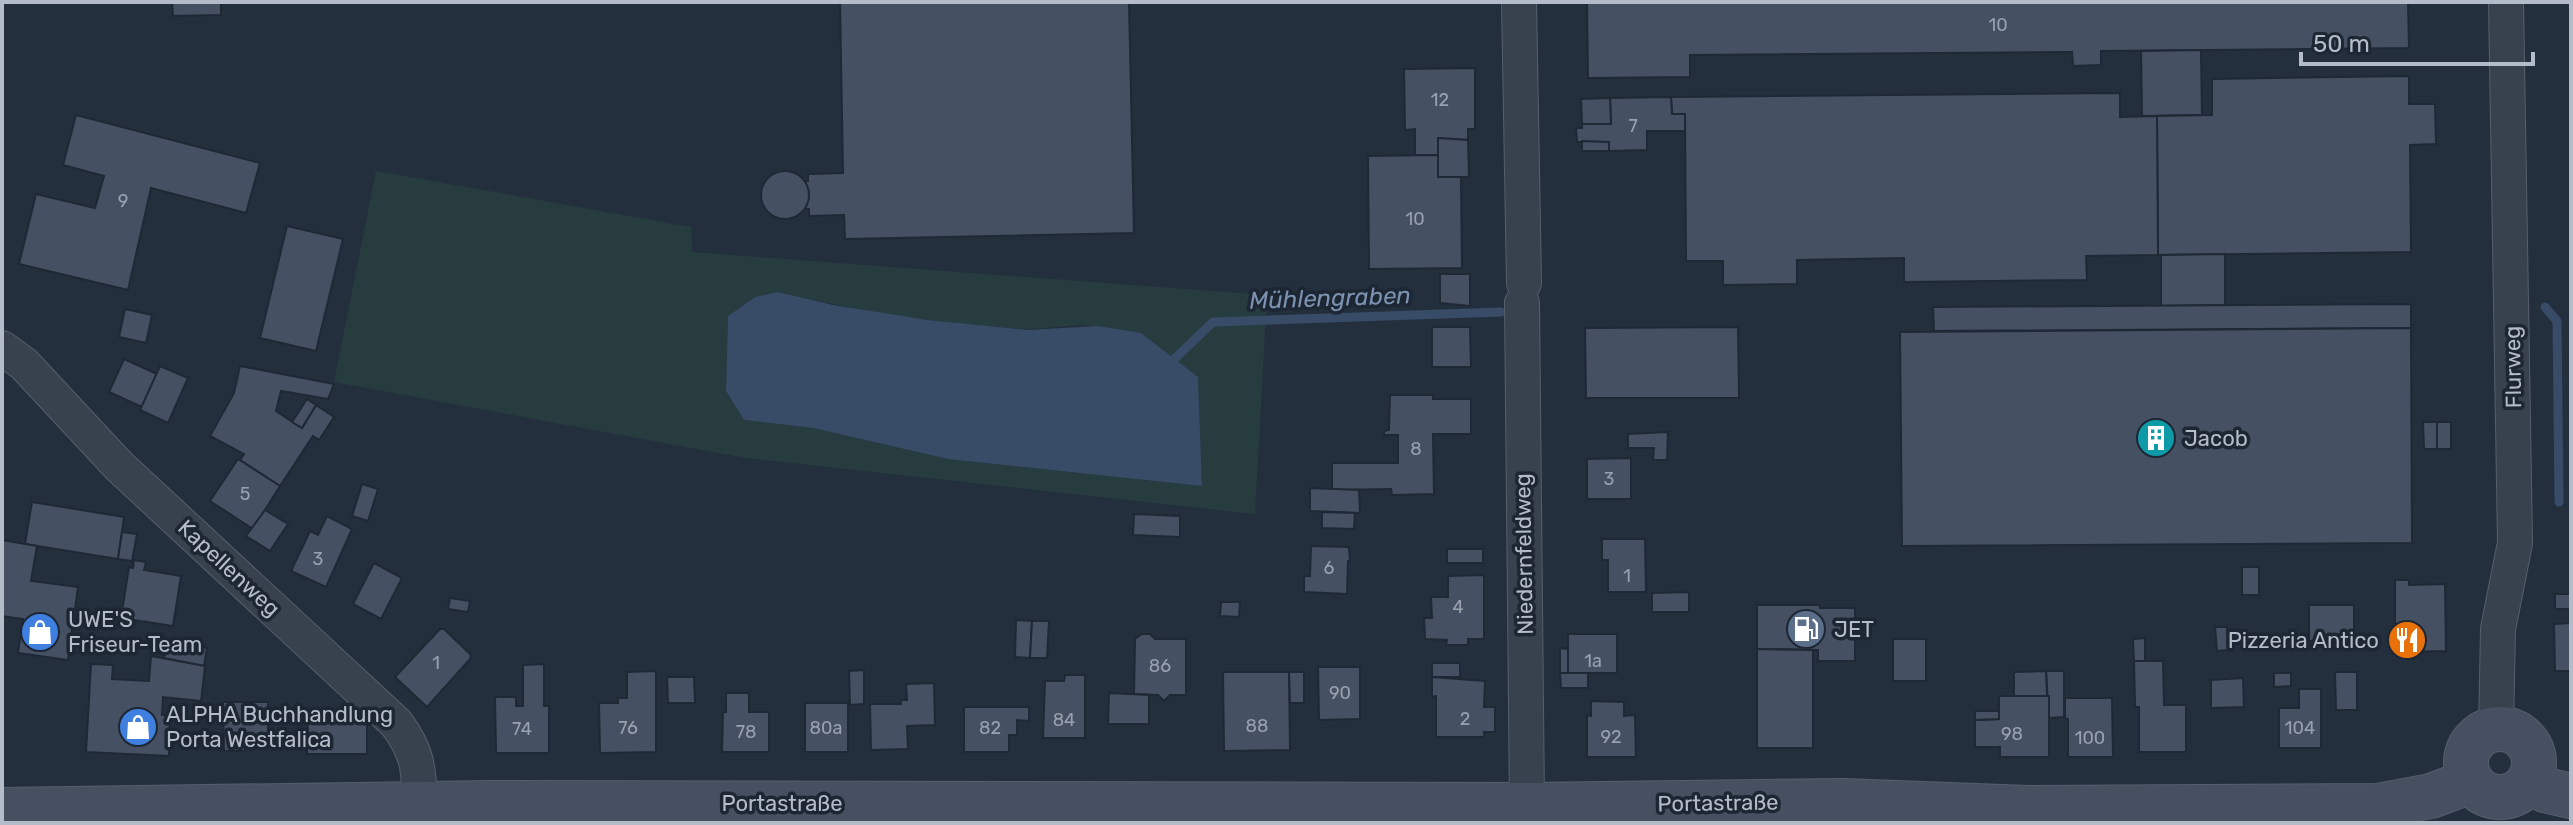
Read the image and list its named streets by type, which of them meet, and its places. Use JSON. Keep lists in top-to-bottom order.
{
  "streets": {
    "main road": ["Portastraße"],
    "street": ["Flurweg", "Niedernfeldweg", "Kapellenweg"]
  },
  "crossings": [
    ["Flurweg", "Portastraße"],
    ["Niedernfeldweg", "Portastraße"],
    ["Kapellenweg", "Portastraße"]
  ],
  "water": ["Mühlengraben"],
  "places": {
    "building": ["Jacob"],
    "fuel station": ["JET"],
    "shop": ["UWE'S Friseur-Team", "ALPHA Buchhandlung Porta Westfalica"],
    "restaurant": ["Pizzeria Antico"]
  },
  "house_numbers": [
    "10",
    "12",
    "7",
    "9",
    "10",
    "8",
    "3",
    "5",
    "3",
    "6",
    "1",
    "4",
    "1a",
    "1",
    "86",
    "90",
    "2",
    "84",
    "88",
    "76",
    "80a",
    "82",
    "104",
    "74",
    "78",
    "98",
    "92",
    "100"
  ],
  "scale_bar": "50 m"
}
